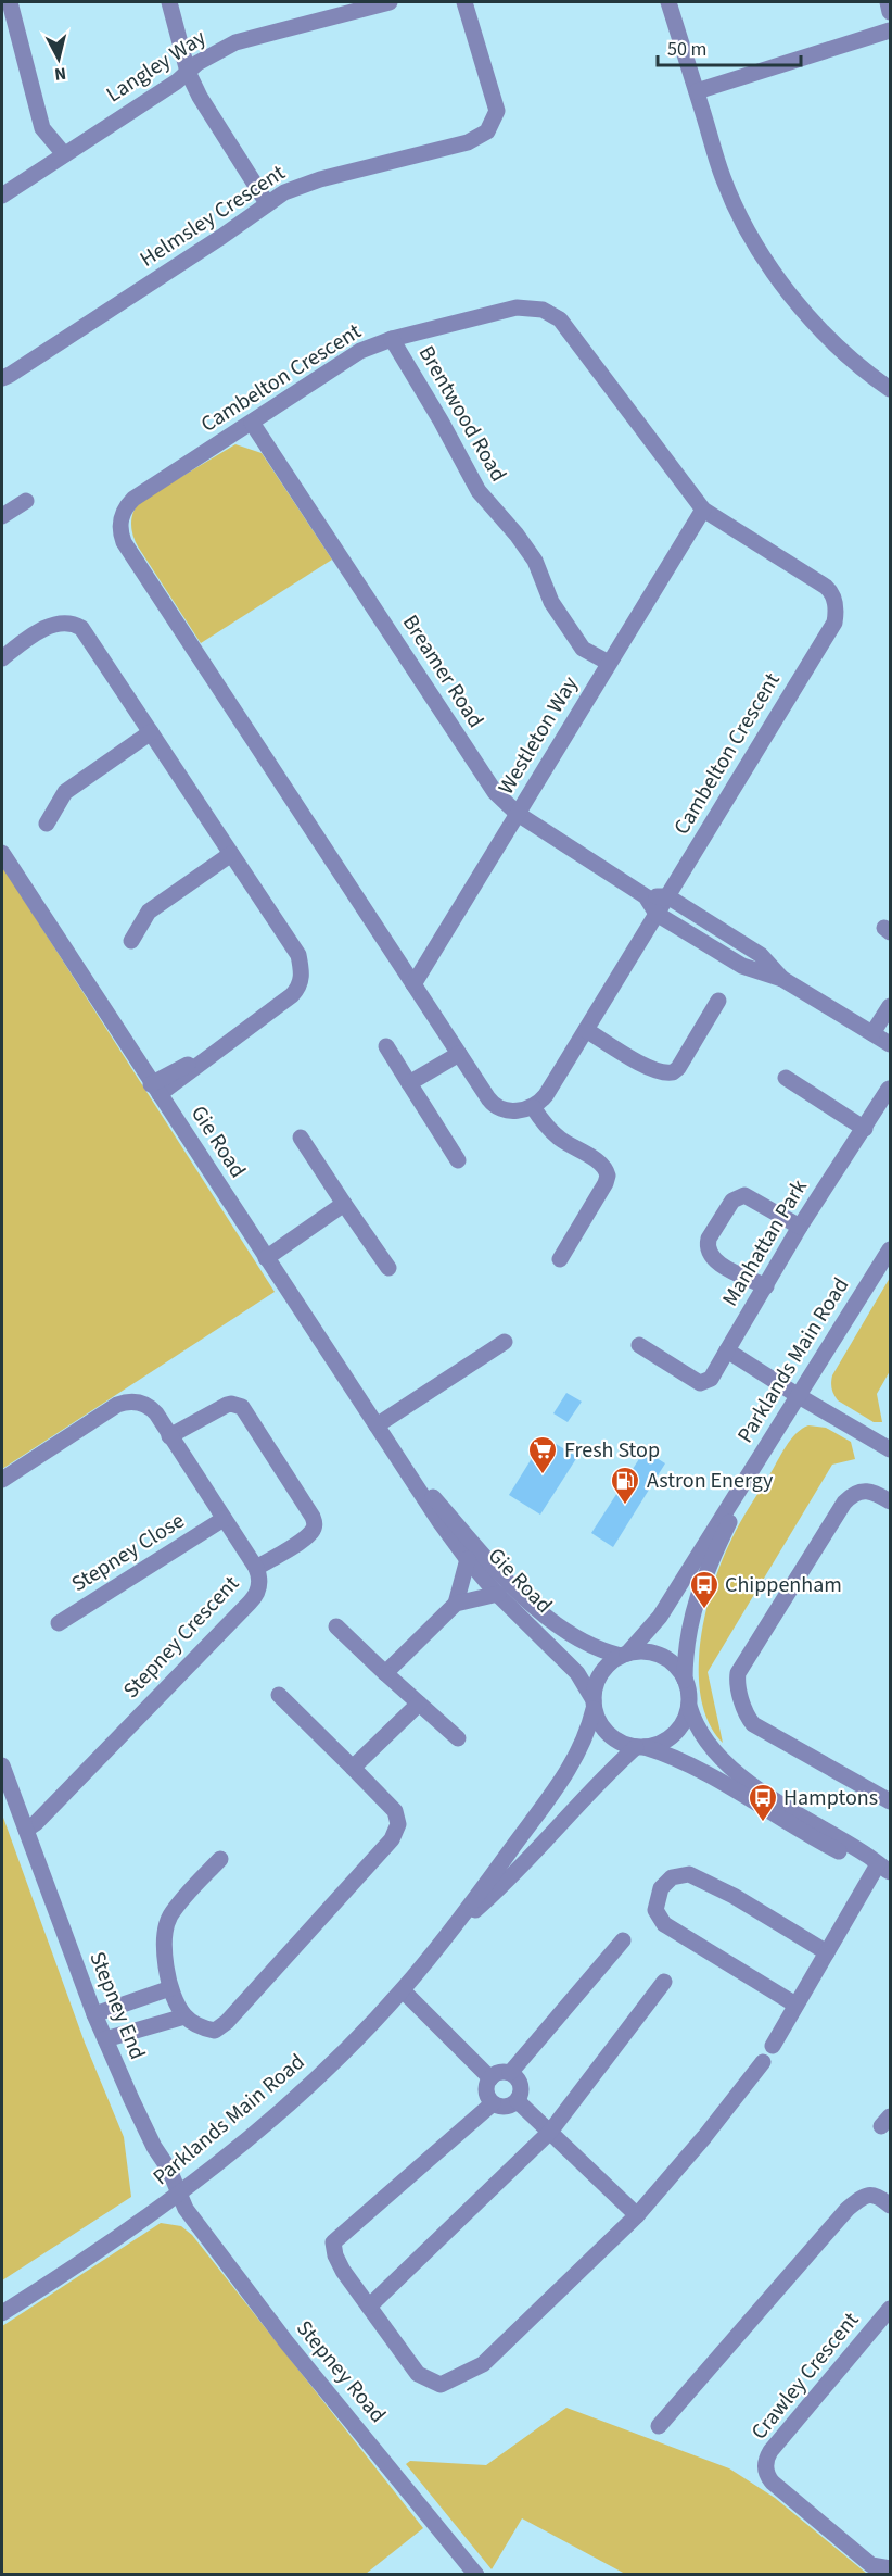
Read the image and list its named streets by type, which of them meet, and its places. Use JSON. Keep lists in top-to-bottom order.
{
  "streets": {
    "street": [
      "Langley Way",
      "Helmsley Crescent",
      "Cambelton Crescent",
      "Brentwood Road",
      "Breamer Road",
      "Westleton Way",
      "Gie Road",
      "Manhattan Park",
      "Parklands Main Road",
      "Stepney Close",
      "Stepney Crescent",
      "Stepney End",
      "Stepney Road",
      "Crawley Crescent"
    ]
  },
  "crossings": [
    ["Cambelton Crescent", "Brentwood Road"],
    ["Cambelton Crescent", "Breamer Road"],
    ["Cambelton Crescent", "Westleton Way"],
    ["Brentwood Road", "Westleton Way"],
    ["Breamer Road", "Westleton Way"],
    ["Gie Road", "Parklands Main Road"],
    ["Parklands Main Road", "Stepney End"],
    ["Parklands Main Road", "Stepney Road"],
    ["Stepney Close", "Stepney Crescent"],
    ["Stepney Crescent", "Stepney End"],
    ["Stepney End", "Stepney Road"]
  ],
  "places": {
    "supermarket": ["Fresh Stop"],
    "fuel station": ["Astron Energy"],
    "bus stop": ["Chippenham", "Hamptons"]
  },
  "scale_bar": "50 m",
  "north": "bottom"
}
